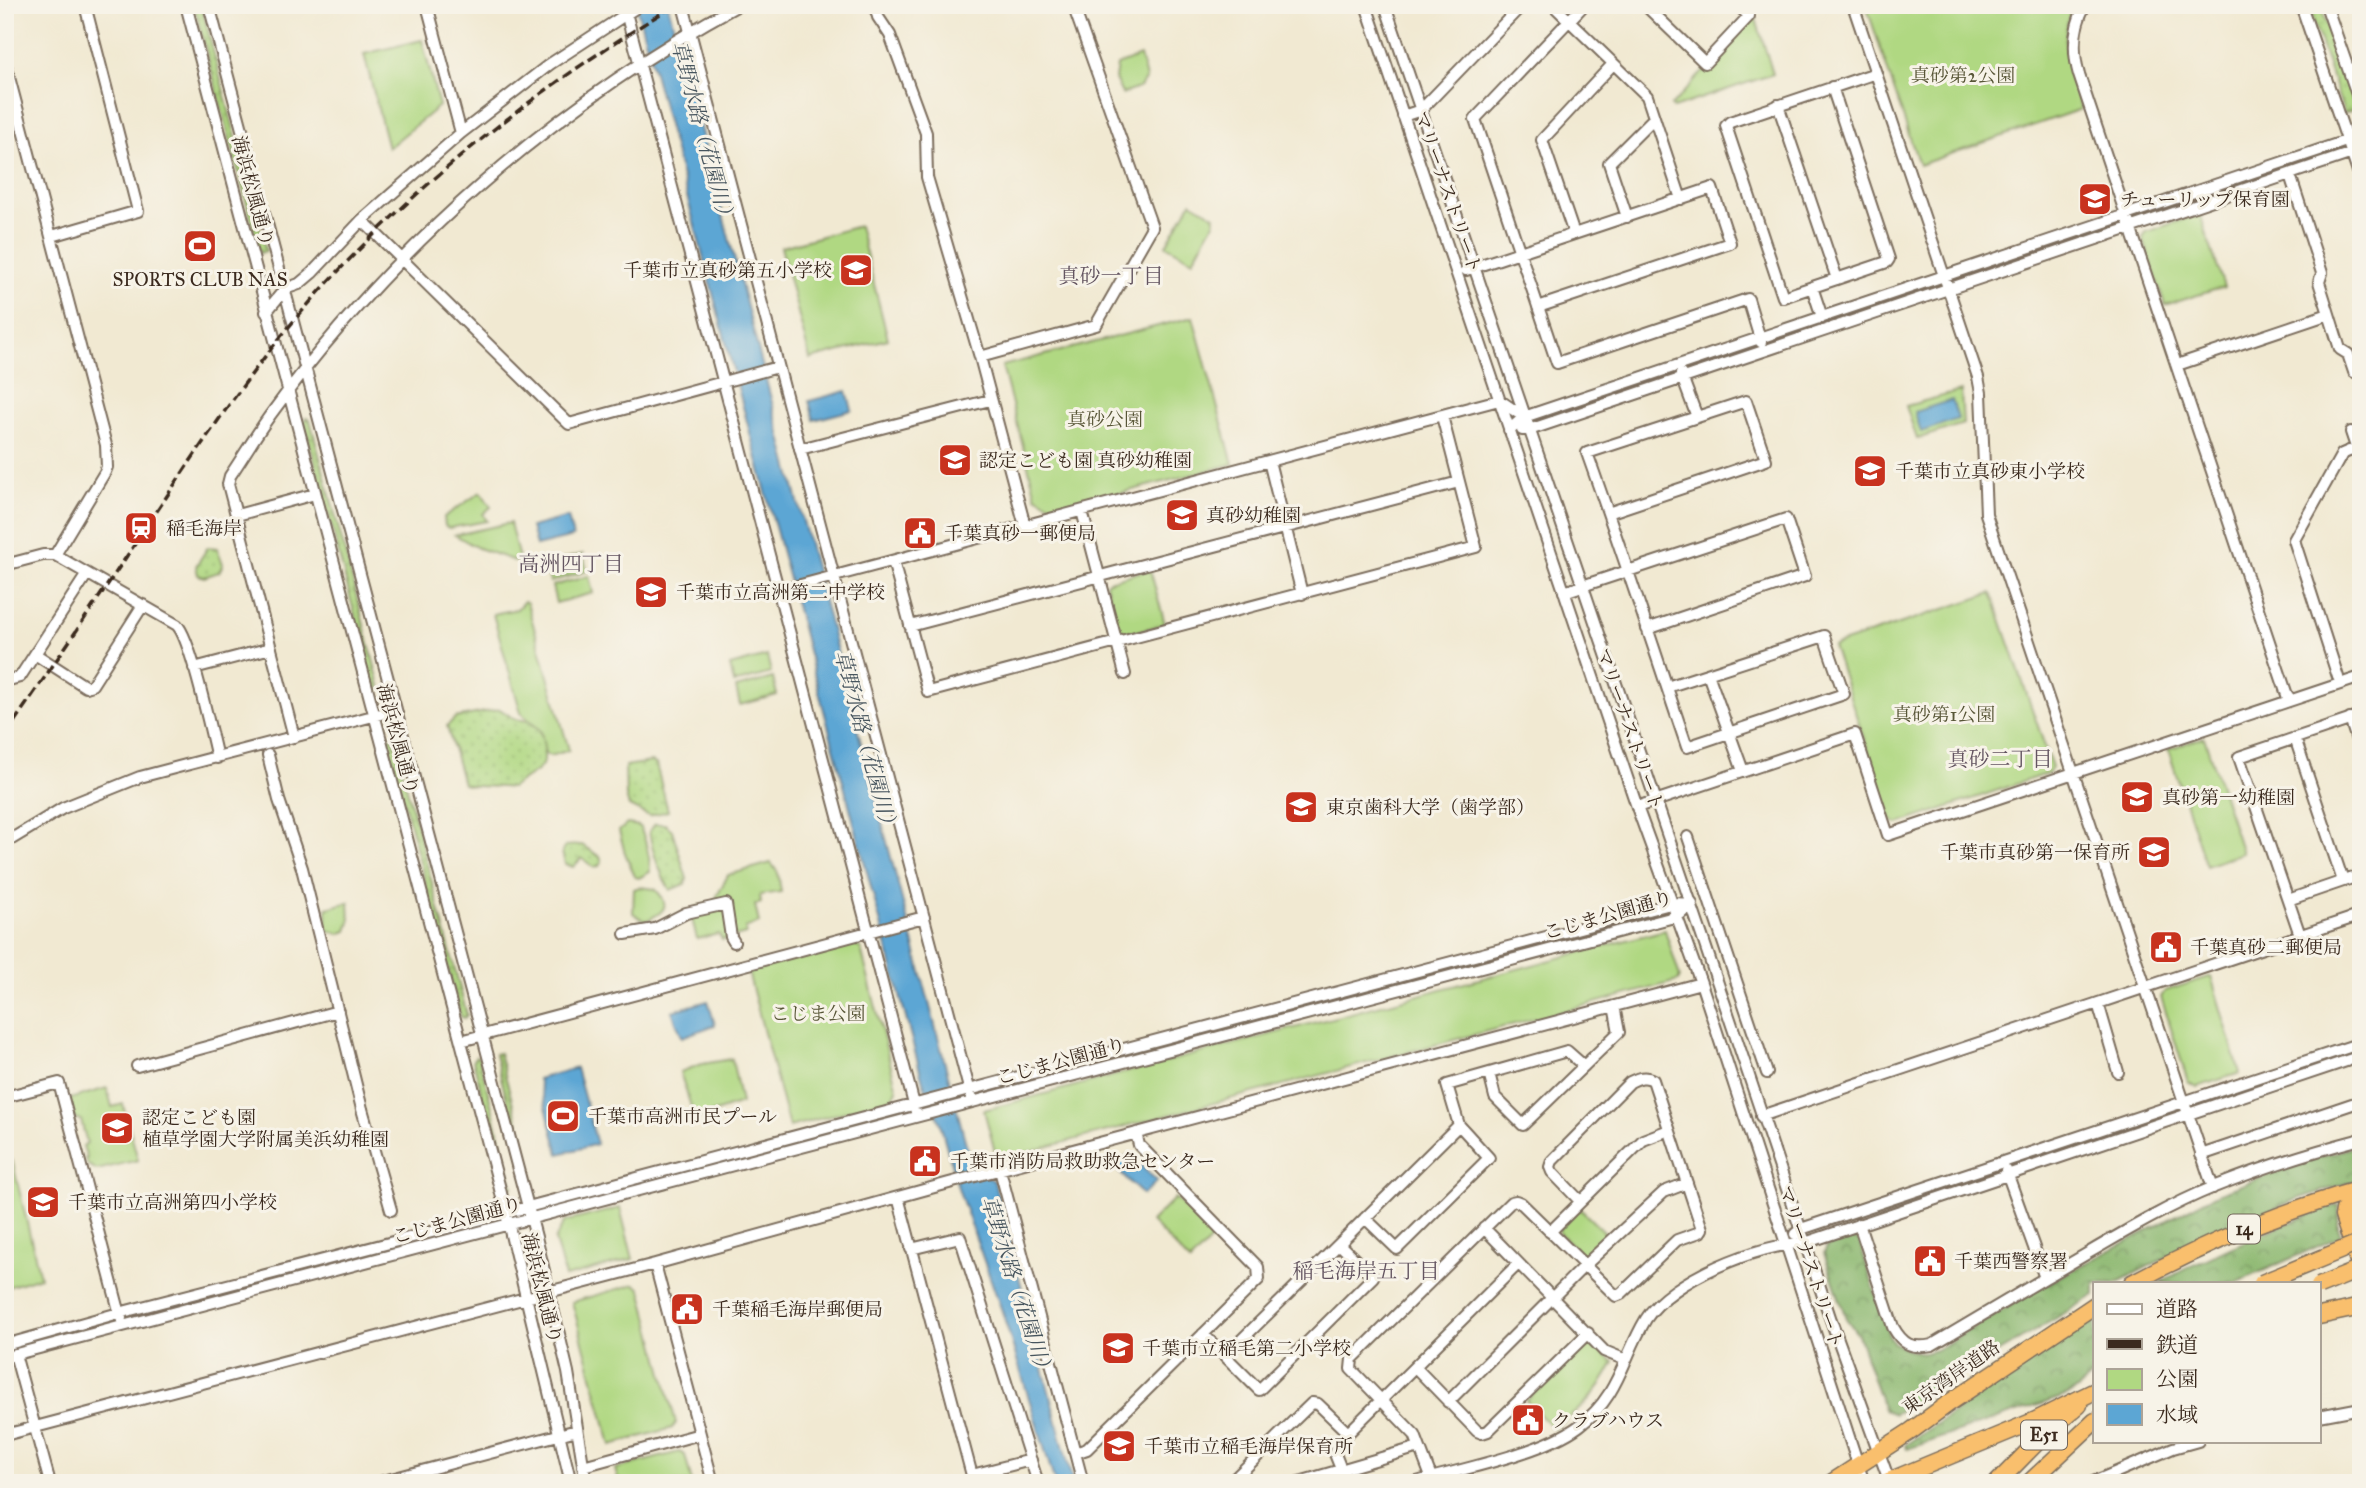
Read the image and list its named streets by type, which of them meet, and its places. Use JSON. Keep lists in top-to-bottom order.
{
  "streets": {
    "highway": ["14", "東京湾岸道路", "E51"],
    "street": ["海浜松風通り", "マリーナストリート", "こじま公園通り"]
  },
  "crossings": [
    ["海浜松風通り", "こじま公園通り"],
    ["マリーナストリート", "こじま公園通り"],
    ["マリーナストリート", "東京湾岸道路"]
  ],
  "districts": [
    "真砂一丁目",
    "高洲四丁目",
    "真砂二丁目",
    "稲毛海岸五丁目"
  ],
  "water": ["草野水路（花園川）"],
  "parks": [
    "真砂第2公園",
    "真砂公園",
    "真砂第1公園",
    "こじま公園"
  ],
  "places": {
    "school or university": [
      "チューリップ保育園",
      "千葉市立真砂第五小学校",
      "認定こども園 真砂幼稚園",
      "千葉市立真砂東小学校",
      "真砂幼稚園",
      "千葉市立高洲第二中学校",
      "真砂第一幼稚園",
      "東京歯科大学（歯学部）",
      "千葉市真砂第一保育所",
      "認定こども園 植草学園大学附属美浜幼稚園",
      "千葉市立高洲第四小学校",
      "千葉市立稲毛第二小学校",
      "千葉市立稲毛海岸保育所"
    ],
    "sports": ["SPORTS CLUB NAS", "千葉市高洲市民プール"],
    "station": ["稲毛海岸"],
    "public building": [
      "千葉真砂一郵便局",
      "千葉真砂二郵便局",
      "千葉市消防局救助救急センター",
      "千葉西警察署",
      "千葉稲毛海岸郵便局",
      "クラブハウス"
    ]
  },
  "legend": [
    "道路",
    "鉄道",
    "公園",
    "水域"
  ]
}
